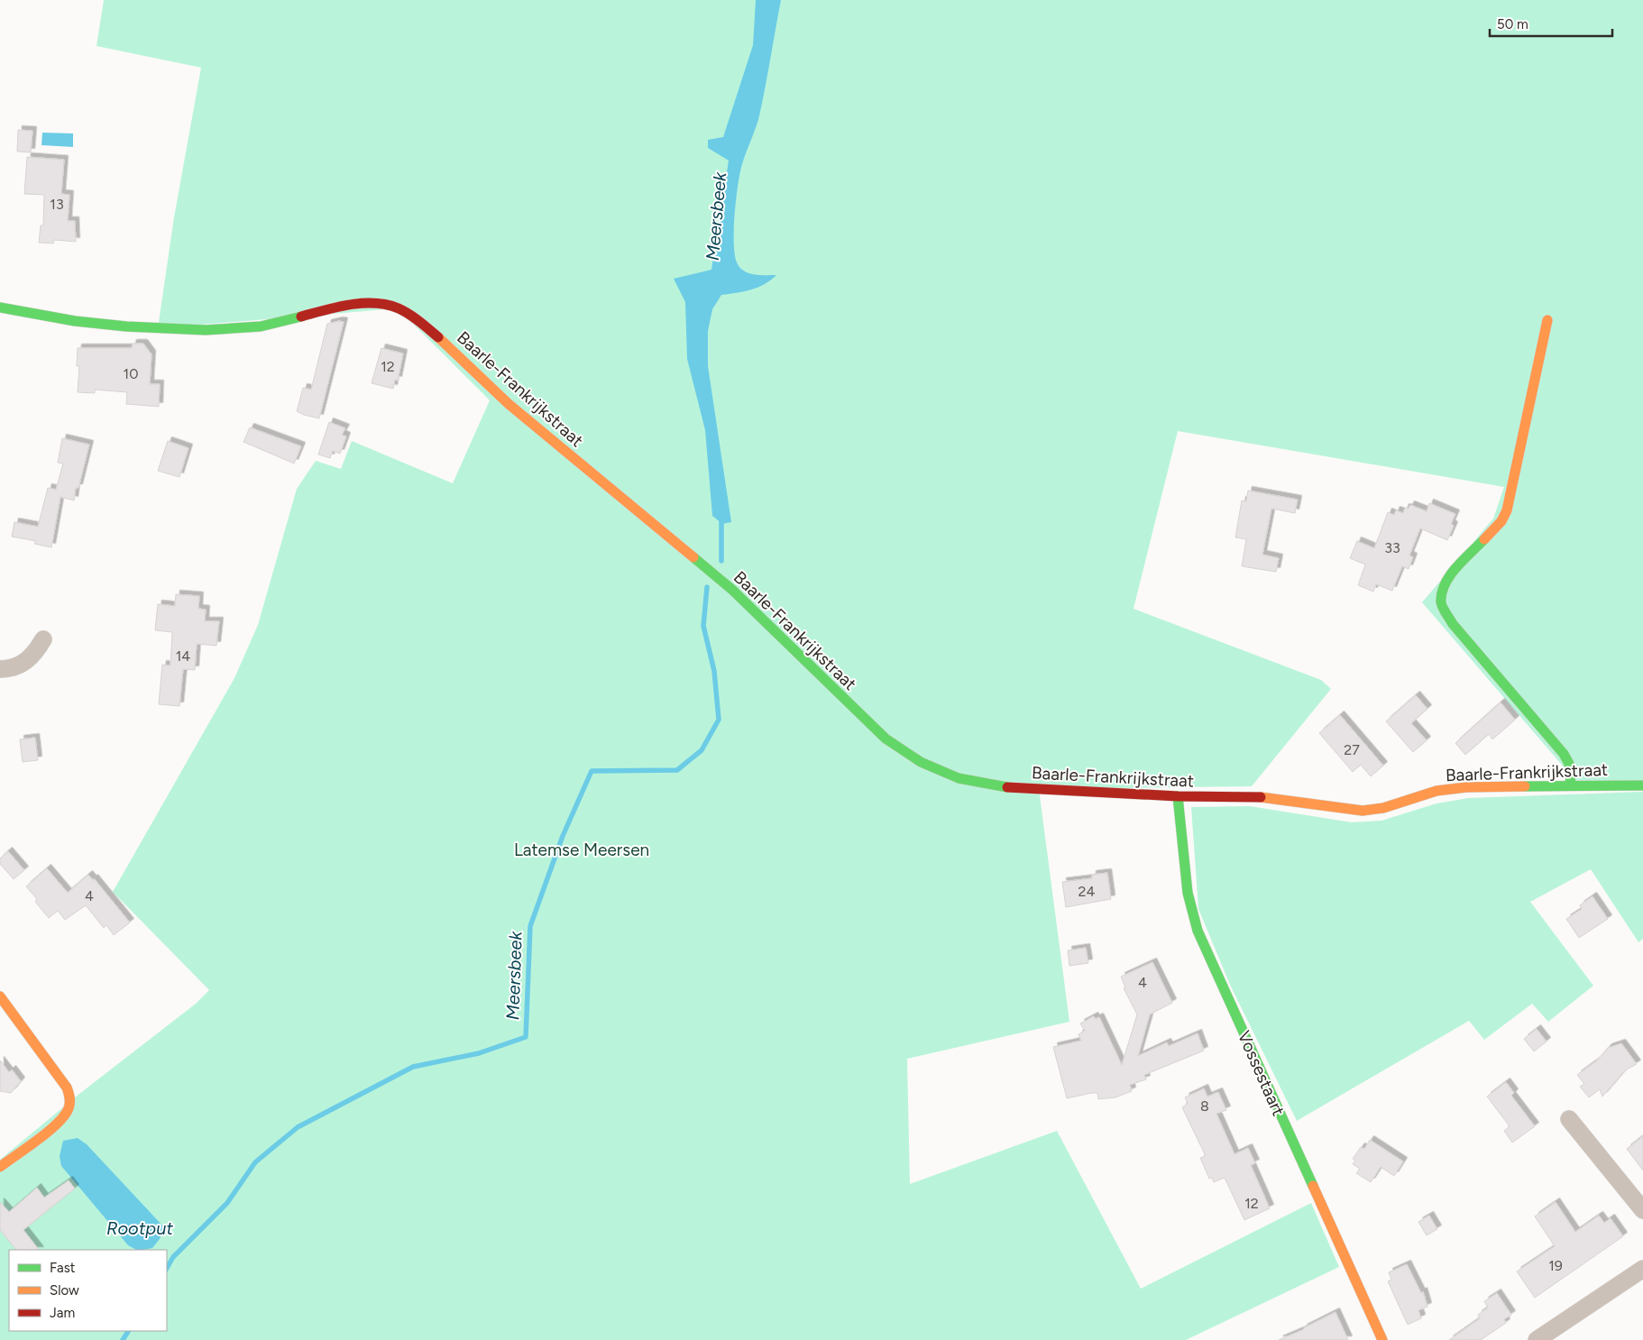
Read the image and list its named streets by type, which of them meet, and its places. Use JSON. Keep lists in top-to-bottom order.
{
  "streets": {
    "street": ["Baarle-Frankrijkstraat", "Vossestaart"]
  },
  "crossings": [
    ["Baarle-Frankrijkstraat", "Vossestaart"]
  ],
  "water": ["Meersbeek", "Rootput"],
  "parks": ["Latemse Meersen"],
  "house_numbers": [
    "13",
    "12",
    "10",
    "33",
    "14",
    "27",
    "24",
    "4",
    "4",
    "8",
    "12",
    "19"
  ],
  "legend": ["Fast", "Slow", "Jam"],
  "scale_bar": "50 m"
}
